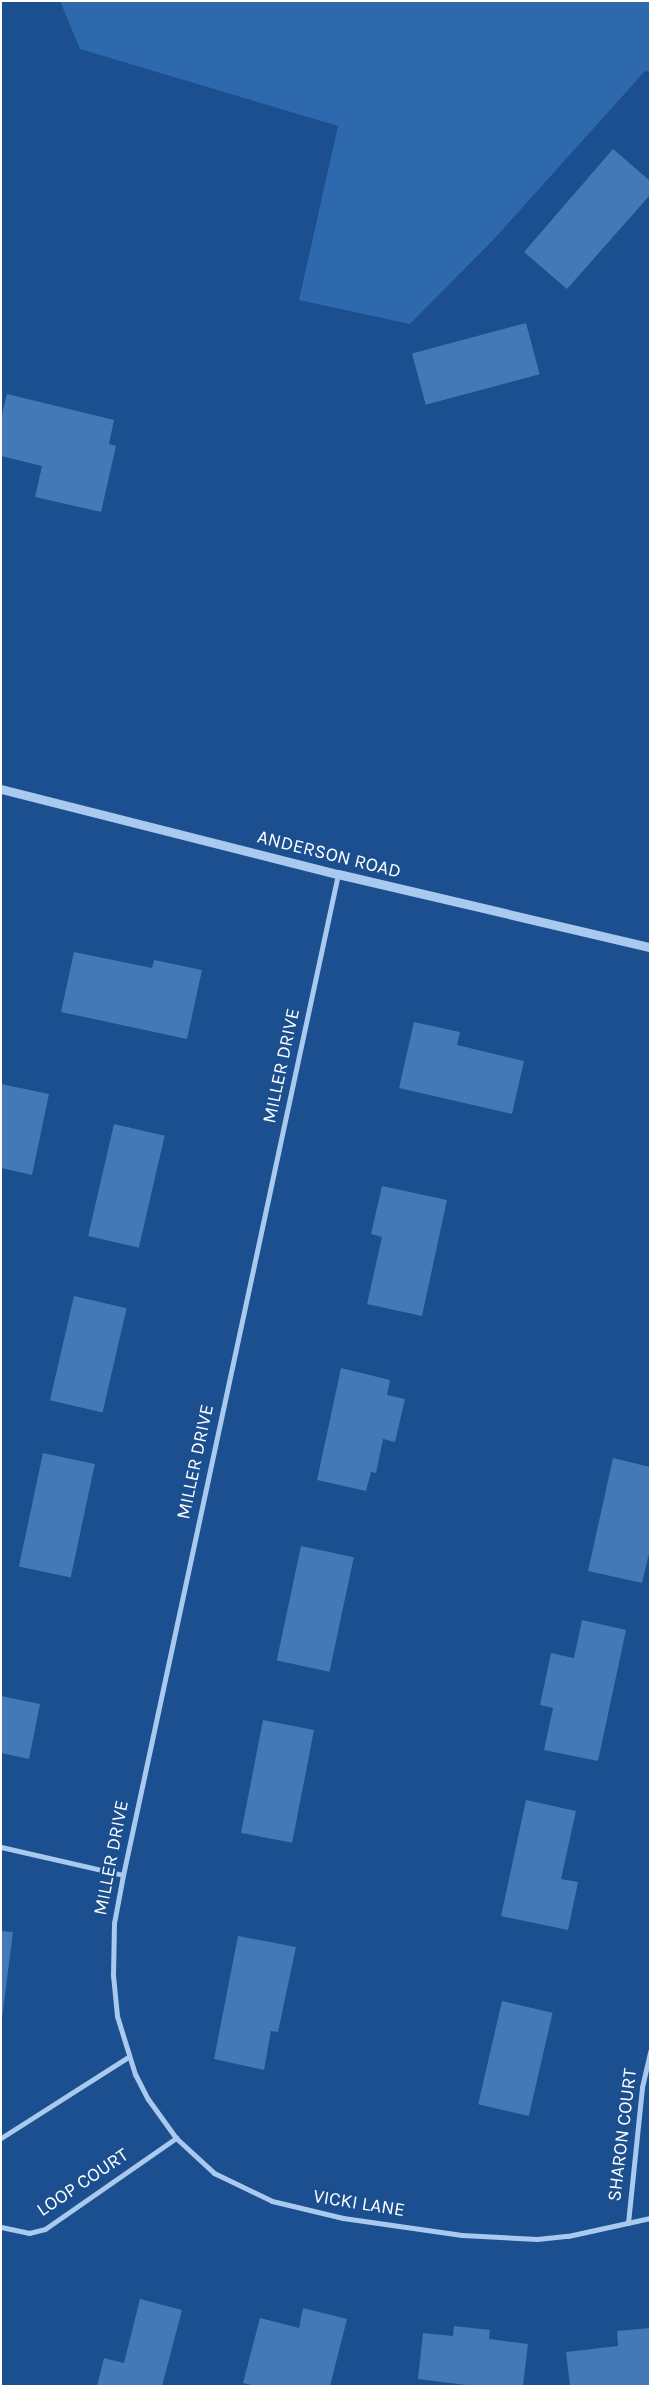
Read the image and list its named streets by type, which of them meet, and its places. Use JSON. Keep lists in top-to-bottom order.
{
  "streets": {
    "street": [
      "ANDERSON ROAD",
      "MILLER DRIVE",
      "SHARON COURT",
      "LOOP COURT",
      "VICKI LANE"
    ]
  },
  "crossings": [
    ["ANDERSON ROAD", "MILLER DRIVE"],
    ["MILLER DRIVE", "VICKI LANE"],
    ["SHARON COURT", "VICKI LANE"],
    ["LOOP COURT", "VICKI LANE"]
  ]
}
